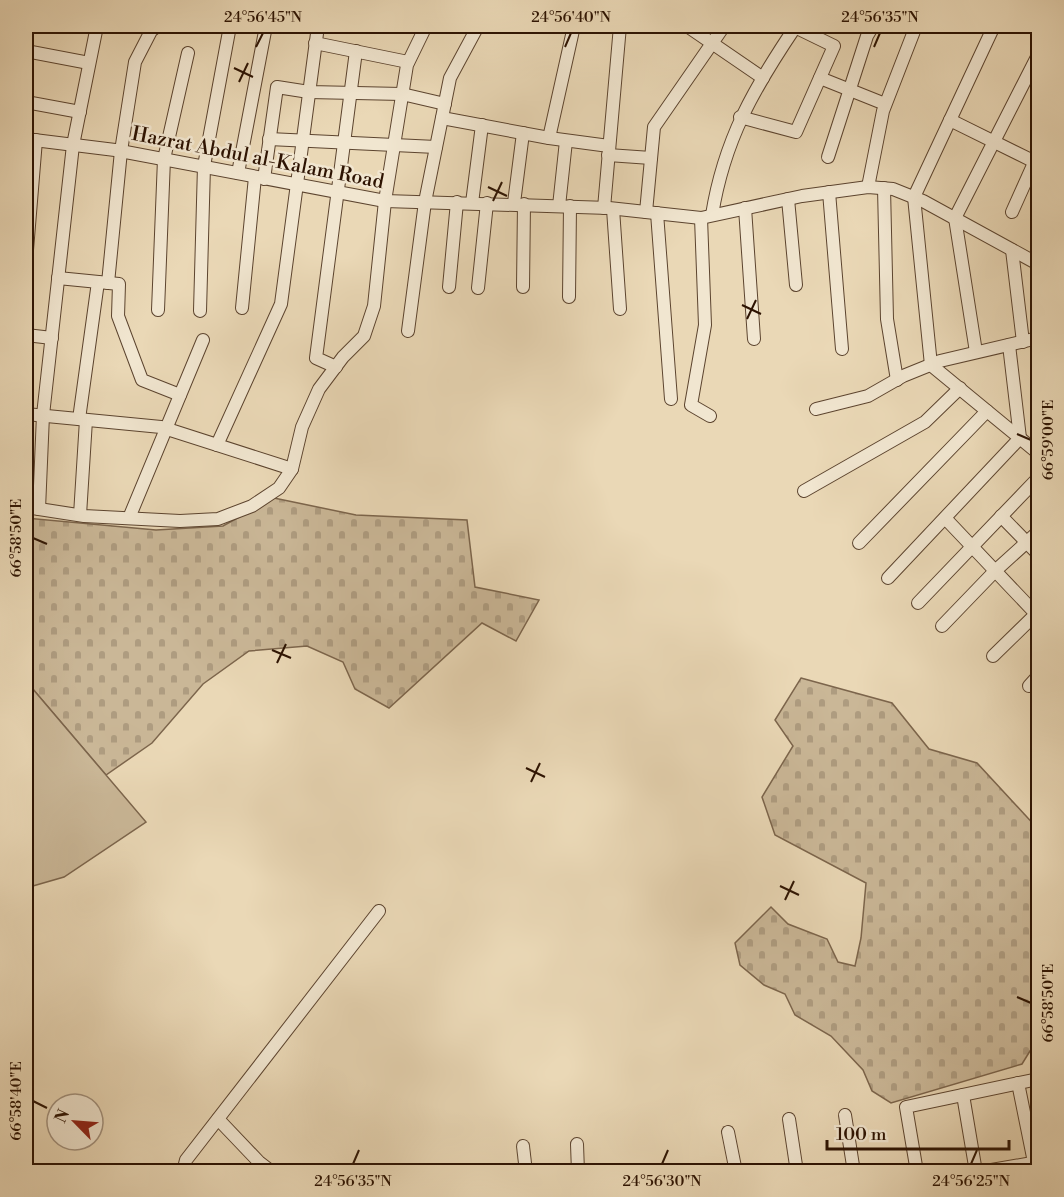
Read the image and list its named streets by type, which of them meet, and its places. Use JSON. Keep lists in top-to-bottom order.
{
  "streets": {
    "street": ["Hazrat Abdul al-Kalam Road"]
  },
  "scale_bar": "100 m",
  "north": "top left",
  "coordinates": [
    "24°56'45\"N",
    "24°56'40\"N",
    "24°56'35\"N",
    "66°59'00\"E",
    "66°58'50\"E",
    "66°58'40\"E",
    "24°56'30\"N",
    "24°56'25\"N"
  ]
}
